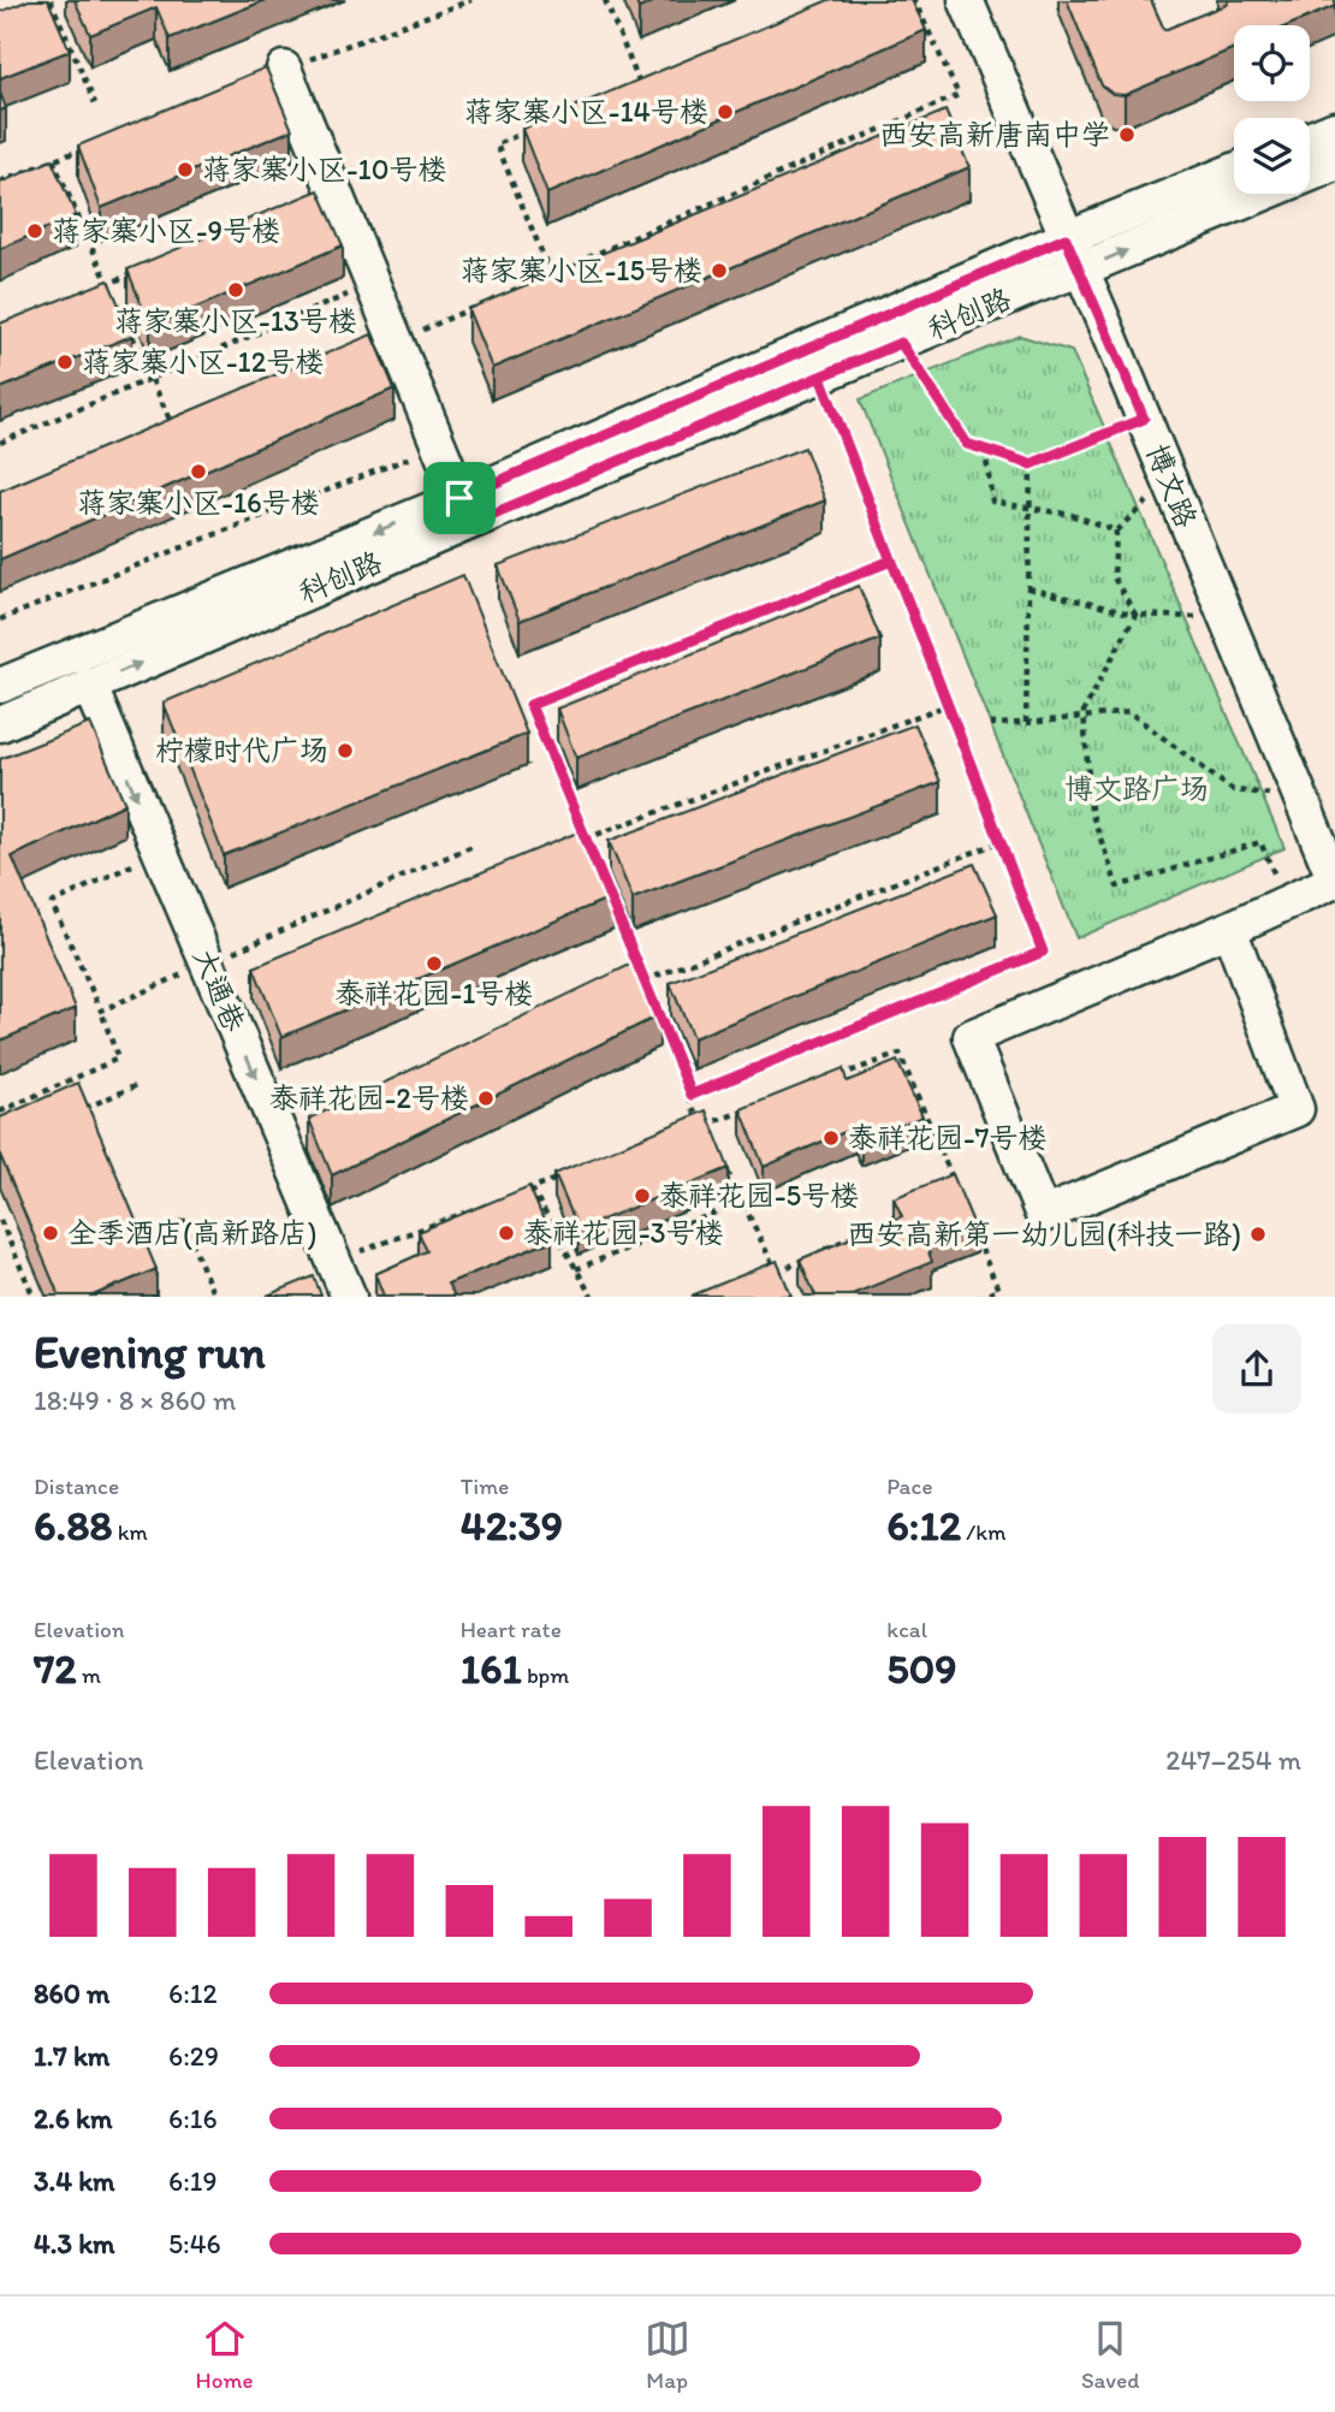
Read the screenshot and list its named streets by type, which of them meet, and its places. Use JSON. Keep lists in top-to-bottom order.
{
  "streets": {
    "street": ["科创路", "博文路", "大通巷"]
  },
  "crossings": [
    ["科创路", "博文路"],
    ["科创路", "大通巷"]
  ],
  "one_way": ["大通巷"],
  "parks": ["博文路广场"],
  "places": [
    "蒋家寨小区-14号楼",
    "西安高新唐南中学",
    "蒋家寨小区-10号楼",
    "蒋家寨小区-9号楼",
    "蒋家寨小区-15号楼",
    "蒋家寨小区-13号楼",
    "蒋家寨小区-12号楼",
    "蒋家寨小区-16号楼",
    "柠檬时代广场",
    "泰祥花园-1号楼",
    "泰祥花园-2号楼",
    "泰祥花园-7号楼",
    "泰祥花园-5号楼",
    "全季酒店(高新路店)",
    "泰祥花园-3号楼",
    "西安高新第一幼儿园(科技一路)"
  ],
  "page": {
    "heading": ["Evening run", "18:49 · 8 × 860 m"],
    "stats": [
      ["Distance", "6.88 km"],
      ["Time", "42:39"],
      ["Pace", "6:12 /km"],
      ["Elevation", "72 m"],
      ["Heart rate", "161 bpm"],
      ["kcal", "509"]
    ],
    "chart": ["Elevation", "247–254 m"],
    "list": [
      {
        "name": "860 m",
        "note": "6:12"
      },
      {
        "name": "1.7 km",
        "note": "6:29"
      },
      {
        "name": "2.6 km",
        "note": "6:16"
      },
      {
        "name": "3.4 km",
        "note": "6:19"
      },
      {
        "name": "4.3 km",
        "note": "5:46"
      }
    ],
    "tabs": ["Home", "Map", "Saved"]
  }
}
